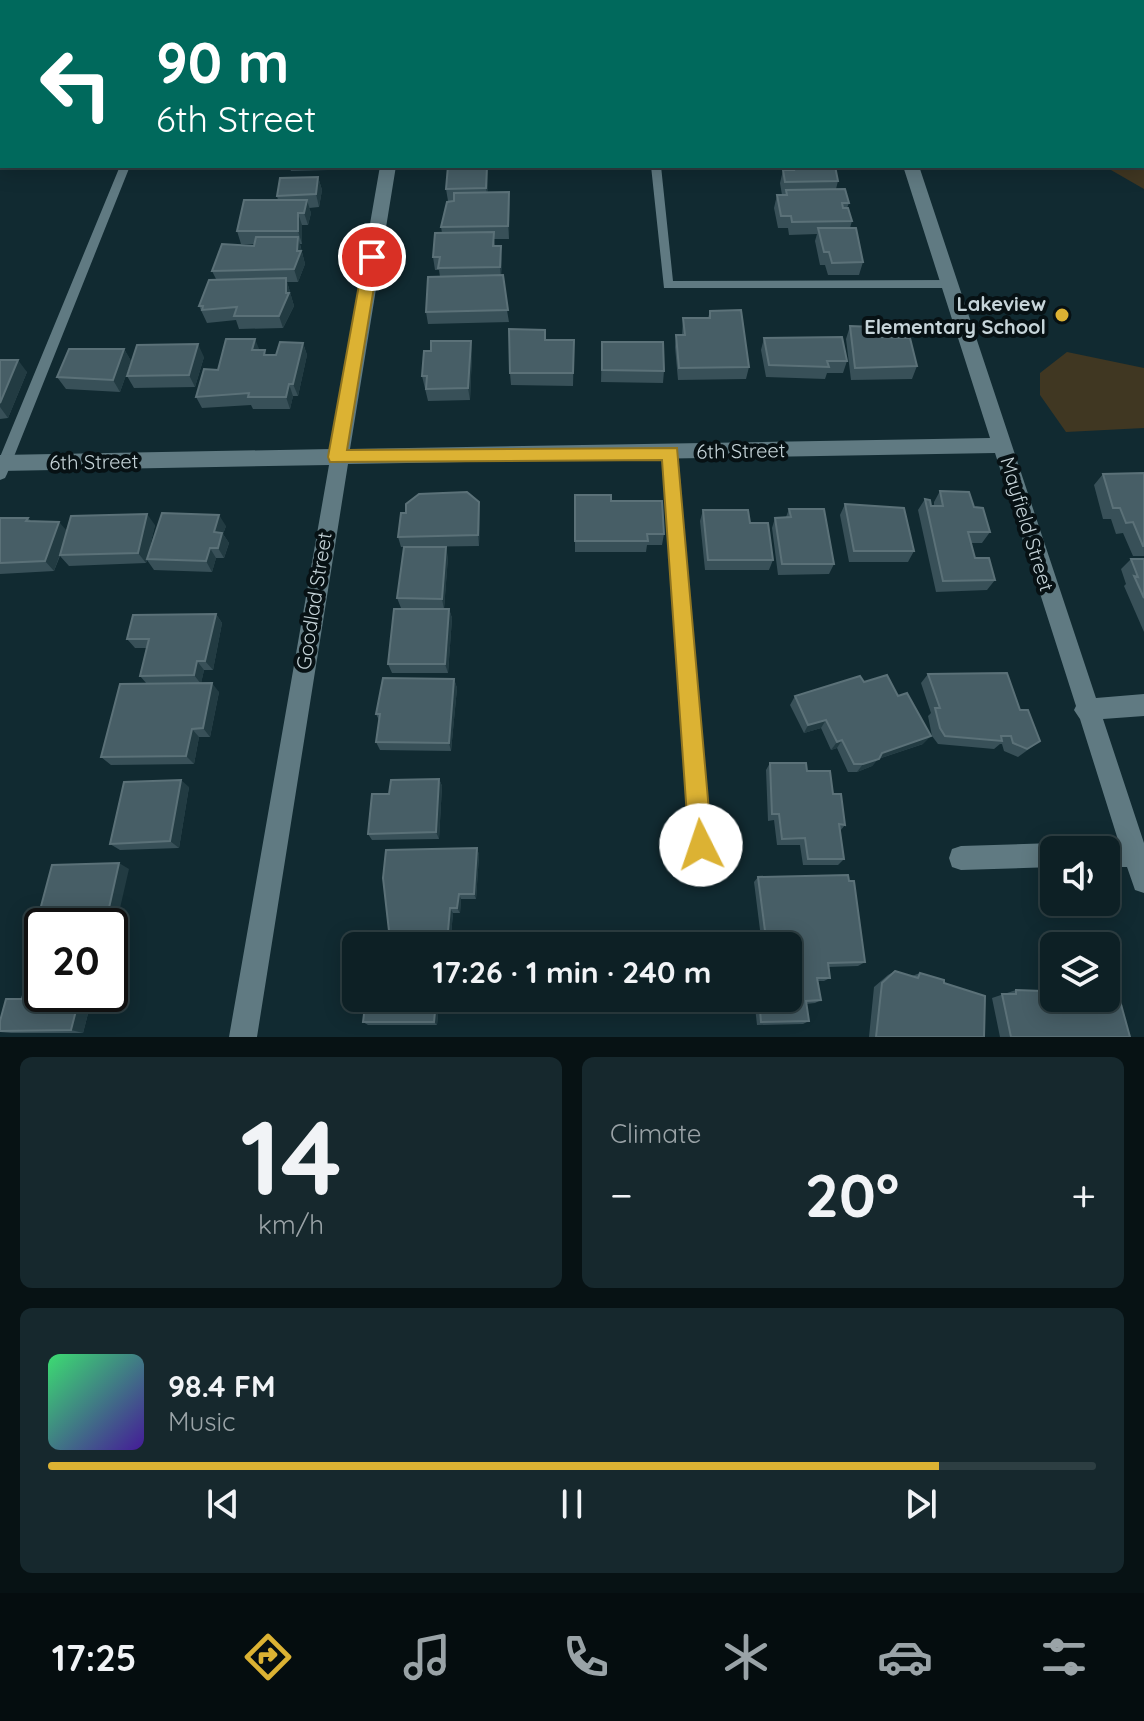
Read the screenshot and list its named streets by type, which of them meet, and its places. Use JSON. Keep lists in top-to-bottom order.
{
  "streets": {
    "street": ["6th Street", "Mayfield Street", "Goodlad Street"]
  },
  "crossings": [
    ["6th Street", "Mayfield Street"],
    ["6th Street", "Goodlad Street"]
  ],
  "places": ["Lakeview Elementary School"],
  "page": {
    "turn": ["90 m", "6th Street"],
    "limit": "20",
    "trip": "17:26 · 1 min · 240 m",
    "tile": [
      ["14", "km/h"],
      "Climate"
    ],
    "heat": ["−", "20°", "+"],
    "song": ["98.4 FM", "Music"],
    "tabs": "17:25"
  }
}
